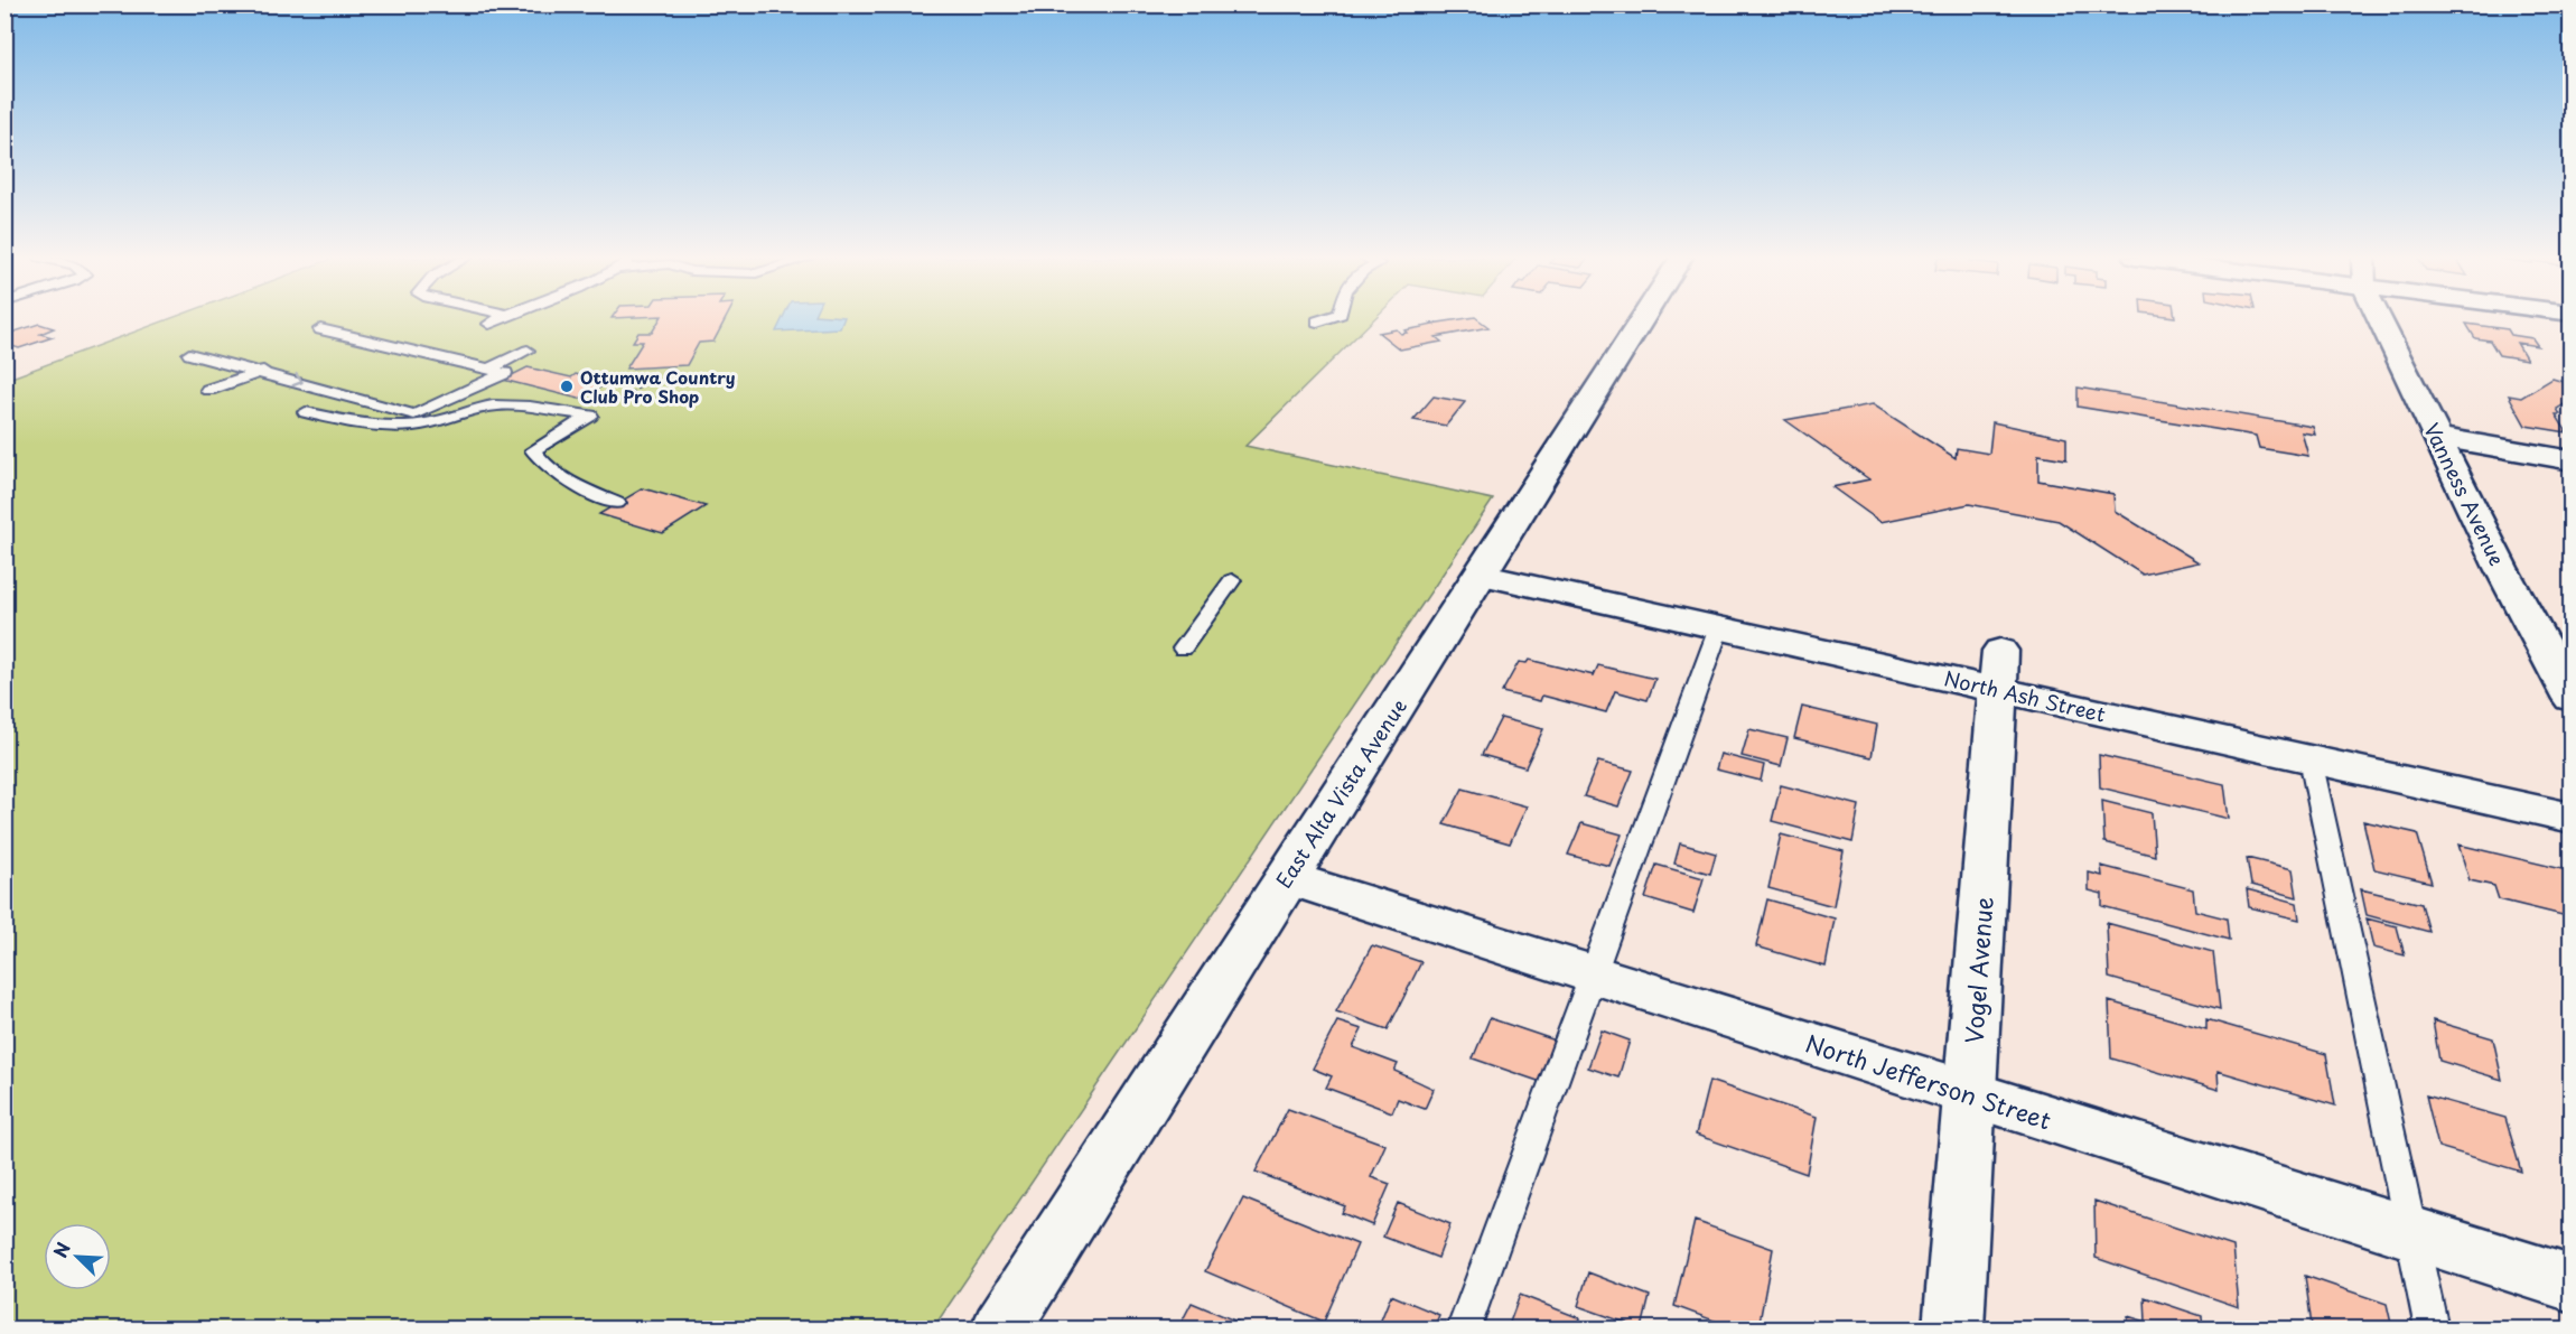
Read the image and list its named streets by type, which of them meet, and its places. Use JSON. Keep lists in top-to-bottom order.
{
  "streets": {
    "street": [
      "Vanness Avenue",
      "North Ash Street",
      "East Alta Vista Avenue",
      "Vogel Avenue",
      "North Jefferson Street"
    ]
  },
  "crossings": [
    ["North Ash Street", "East Alta Vista Avenue"],
    ["North Ash Street", "Vogel Avenue"],
    ["East Alta Vista Avenue", "North Jefferson Street"],
    ["Vogel Avenue", "North Jefferson Street"]
  ],
  "places": ["Ottumwa Country Club Pro Shop"],
  "north": "top left"
}
